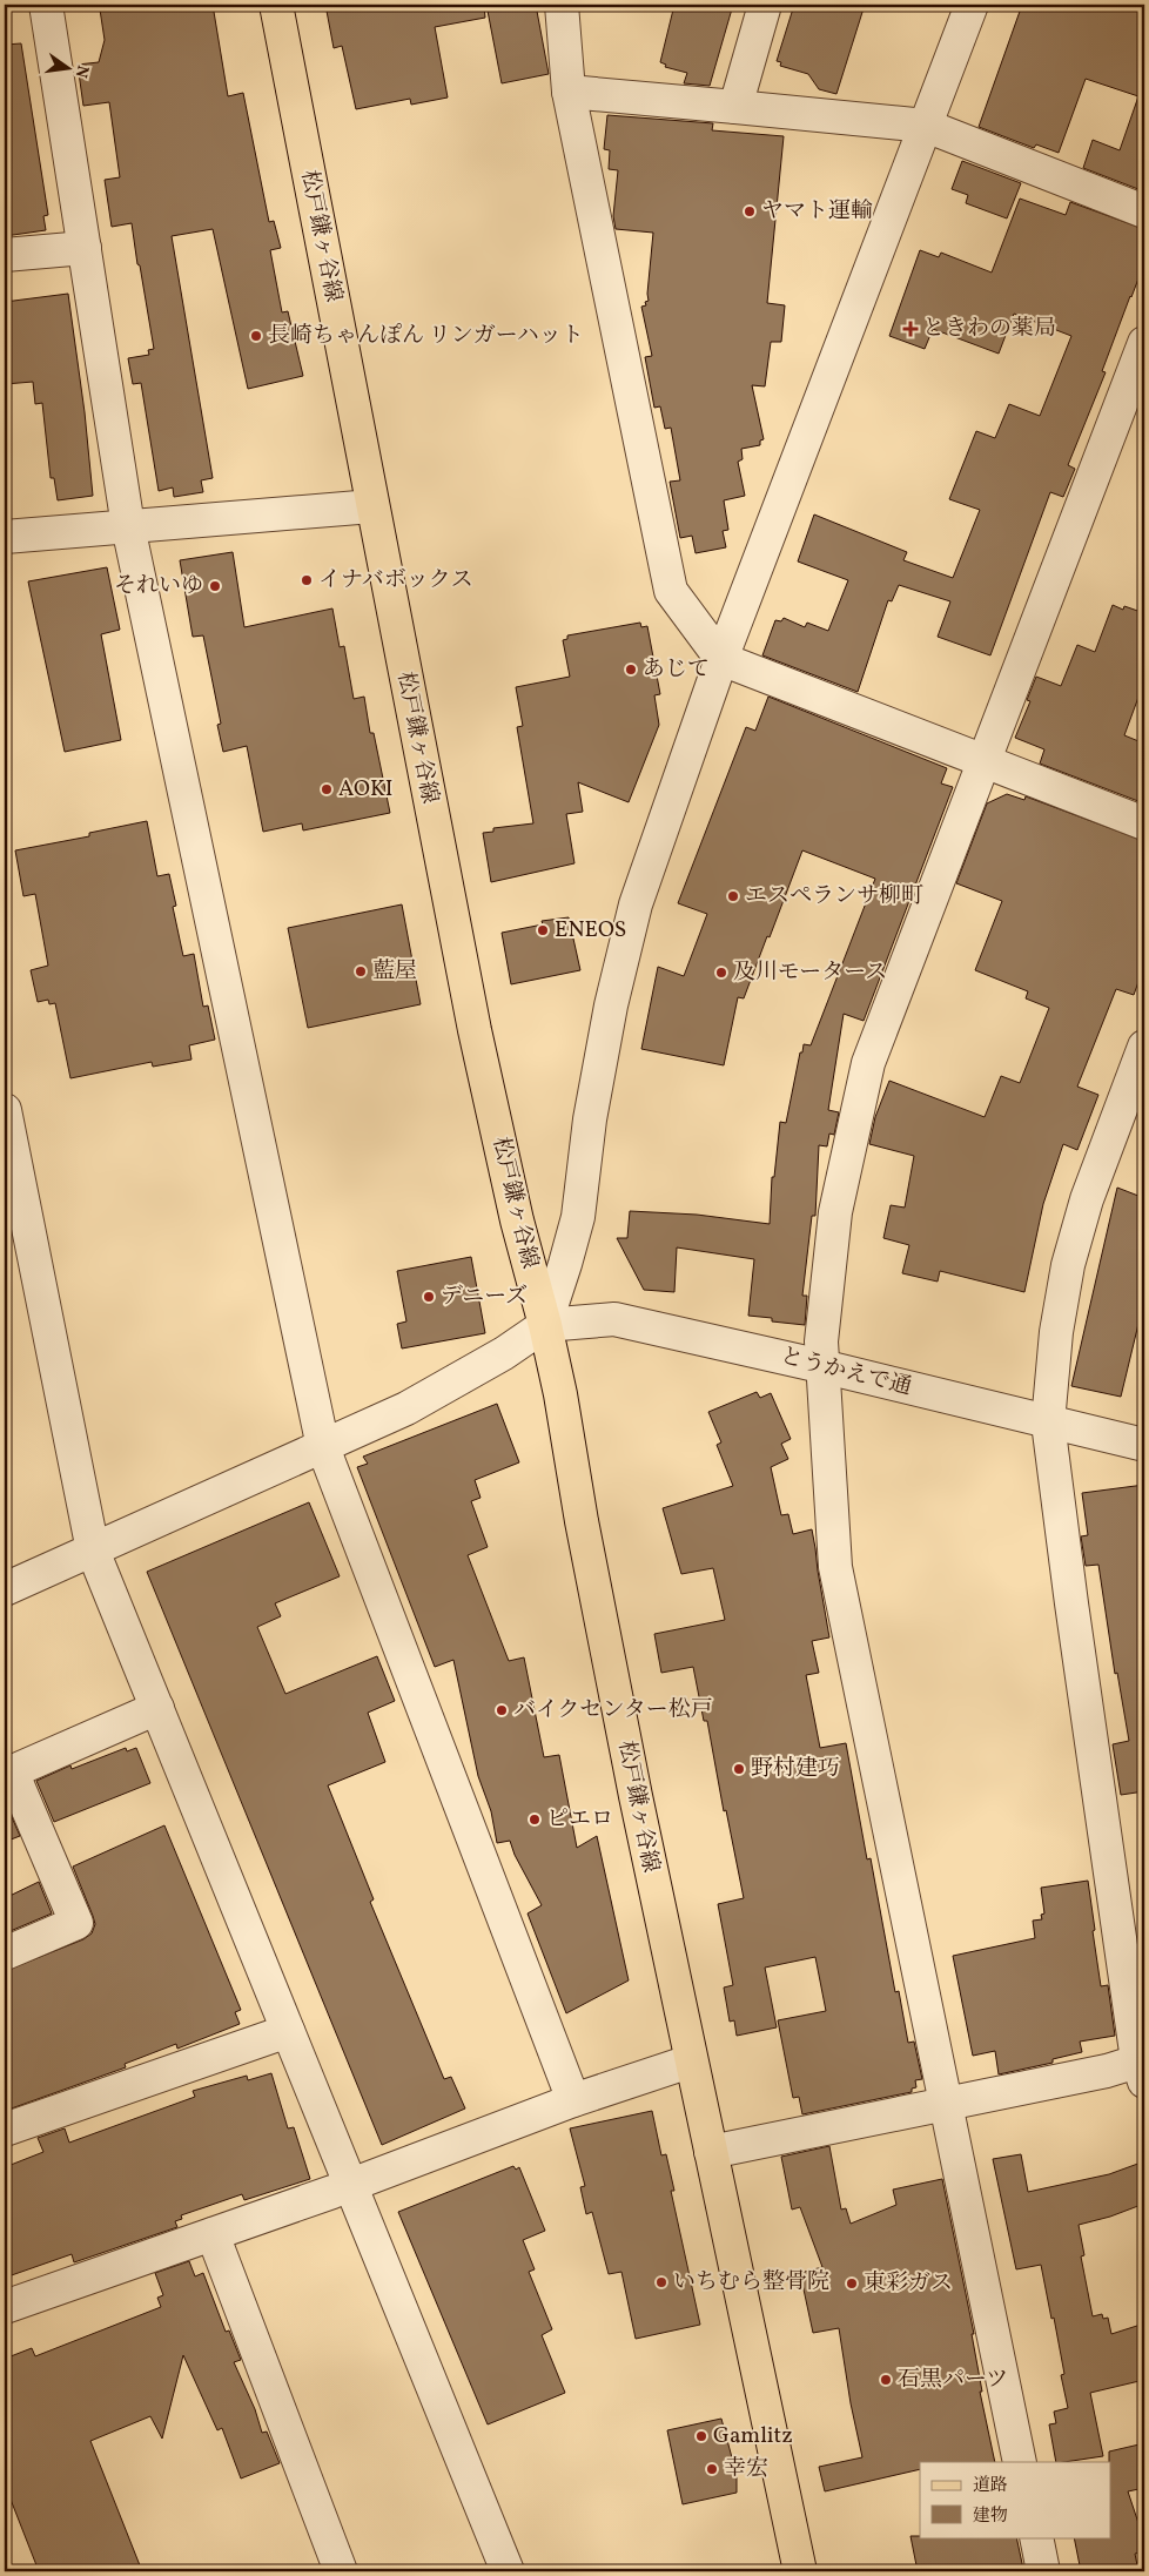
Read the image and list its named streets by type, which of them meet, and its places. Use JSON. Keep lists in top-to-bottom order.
{
  "streets": {
    "main road": ["松戸鎌ヶ谷線"],
    "street": ["とうかえで通"]
  },
  "crossings": [
    ["松戸鎌ヶ谷線", "とうかえで通"]
  ],
  "places": {
    "other": [
      "ヤマト運輸",
      "長崎ちゃんぽん リンガーハット",
      "イナバボックス",
      "それいゆ",
      "あじて",
      "AOKI",
      "エスペランサ柳町",
      "ENEOS",
      "藍屋",
      "及川モータース",
      "デニーズ",
      "バイクセンター松戸",
      "野村建巧",
      "ピエロ",
      "いちむら整骨院",
      "東彩ガス",
      "石黒パーツ",
      "Gamlitz",
      "幸宏"
    ],
    "health": ["ときわの薬局"]
  },
  "legend": ["道路", "建物"],
  "north": "right"
}
